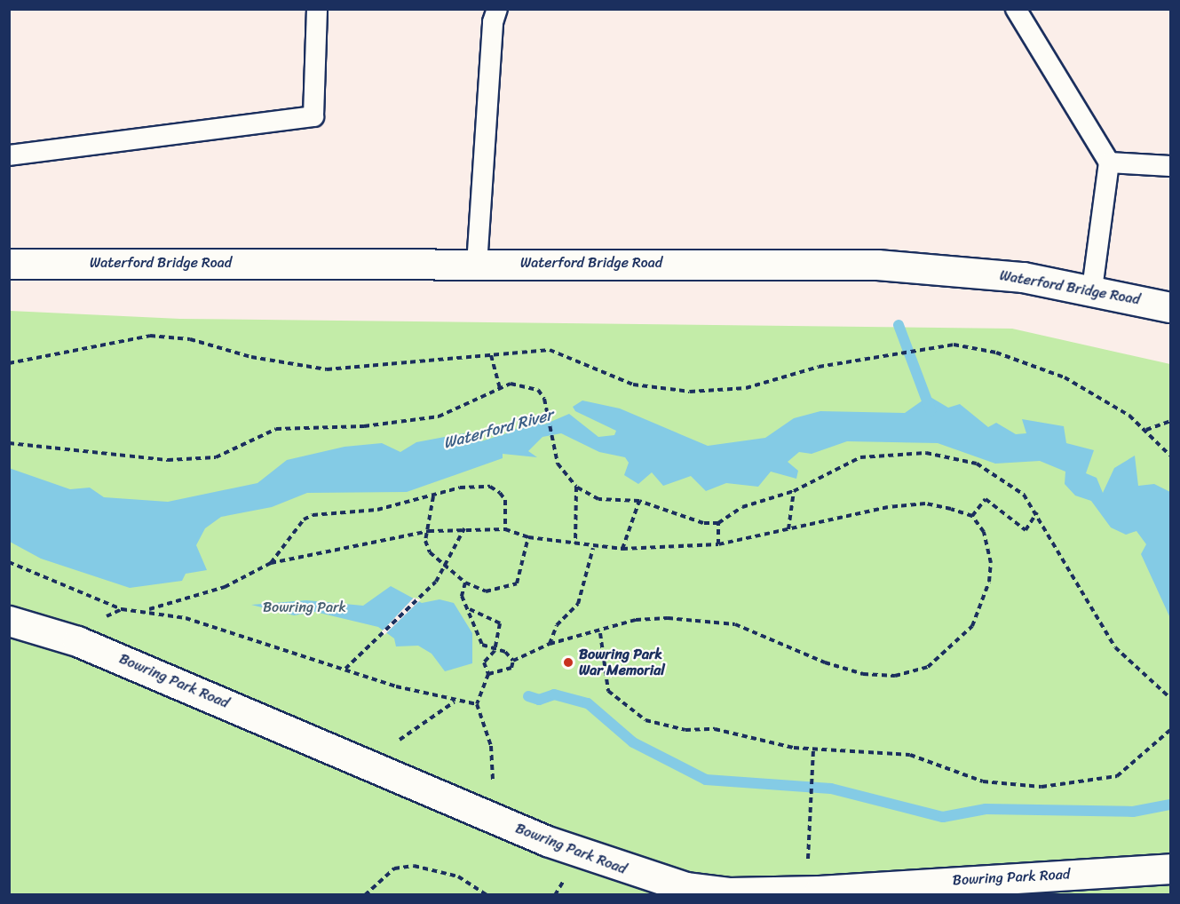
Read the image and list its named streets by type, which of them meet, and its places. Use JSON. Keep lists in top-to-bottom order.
{
  "streets": {
    "street": ["Waterford Bridge Road", "Bowring Park Road"]
  },
  "water": ["Waterford River"],
  "parks": ["Bowring Park"],
  "places": ["Bowring Park War Memorial"]
}
